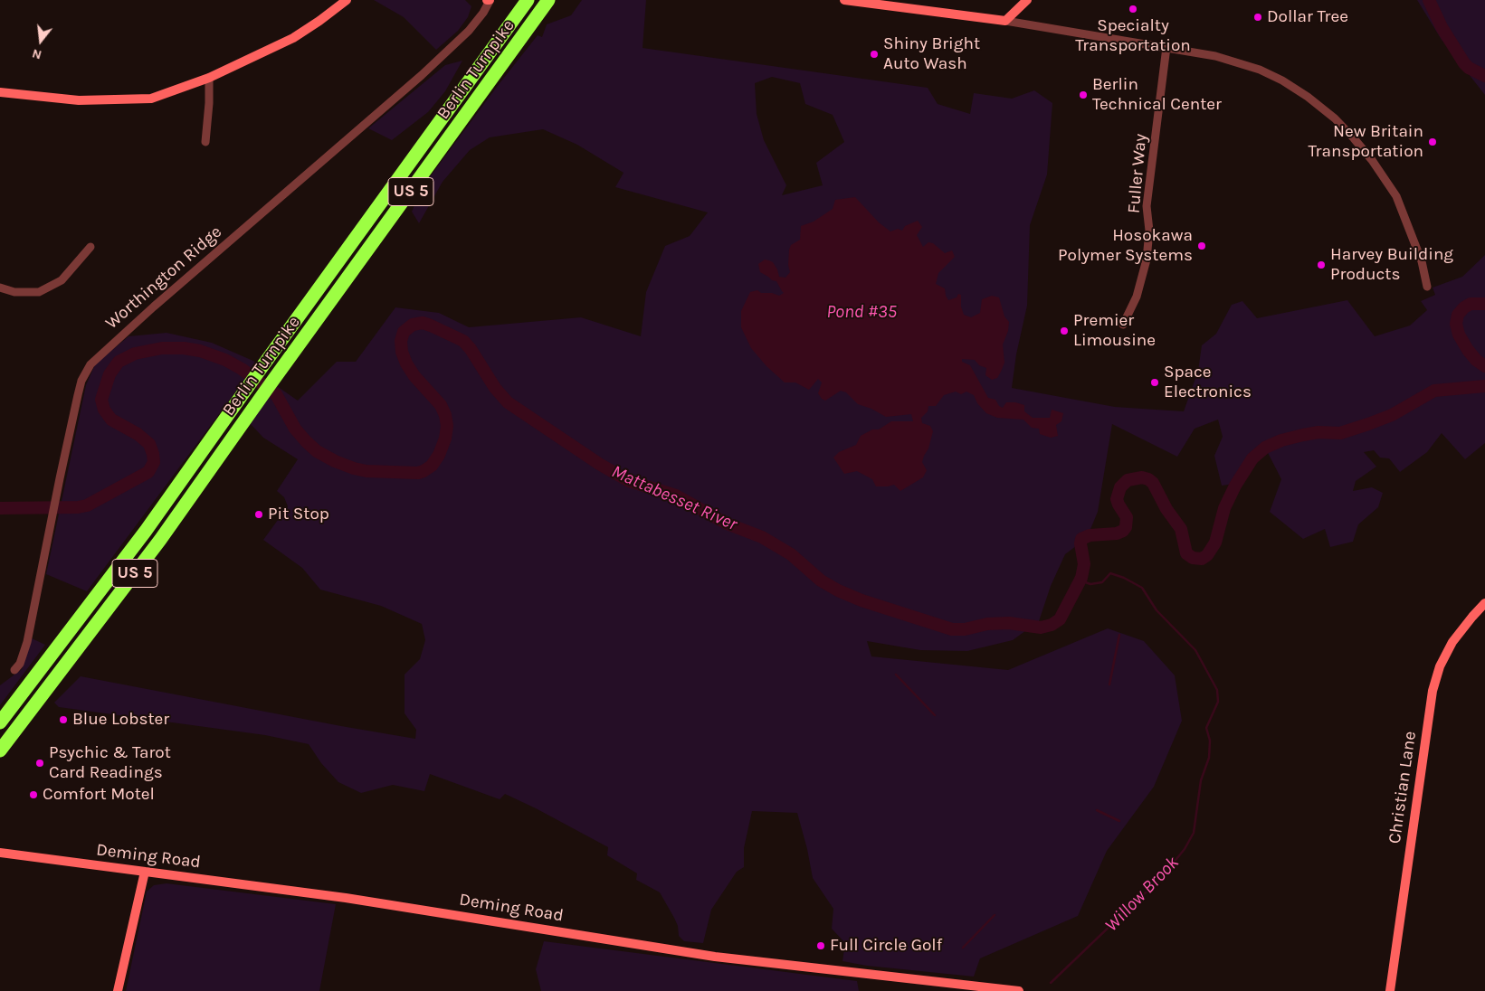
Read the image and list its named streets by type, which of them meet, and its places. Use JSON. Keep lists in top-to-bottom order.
{
  "streets": {
    "highway": ["Berlin Turnpike", "US 5"],
    "street": [
      "Fuller Way",
      "Worthington Ridge",
      "Christian Lane",
      "Deming Road"
    ]
  },
  "water": ["Pond #35", "Mattabesset River", "Willow Brook"],
  "places": [
    "Specialty Transportation",
    "Dollar Tree",
    "Shiny Bright Auto Wash",
    "Berlin Technical Center",
    "New Britain Transportation",
    "Hosokawa Polymer Systems",
    "Harvey Building Products",
    "Premier Limousine",
    "Space Electronics",
    "Pit Stop",
    "Blue Lobster",
    "Psychic & Tarot Card Readings",
    "Comfort Motel",
    "Full Circle Golf"
  ],
  "north": "bottom"
}
